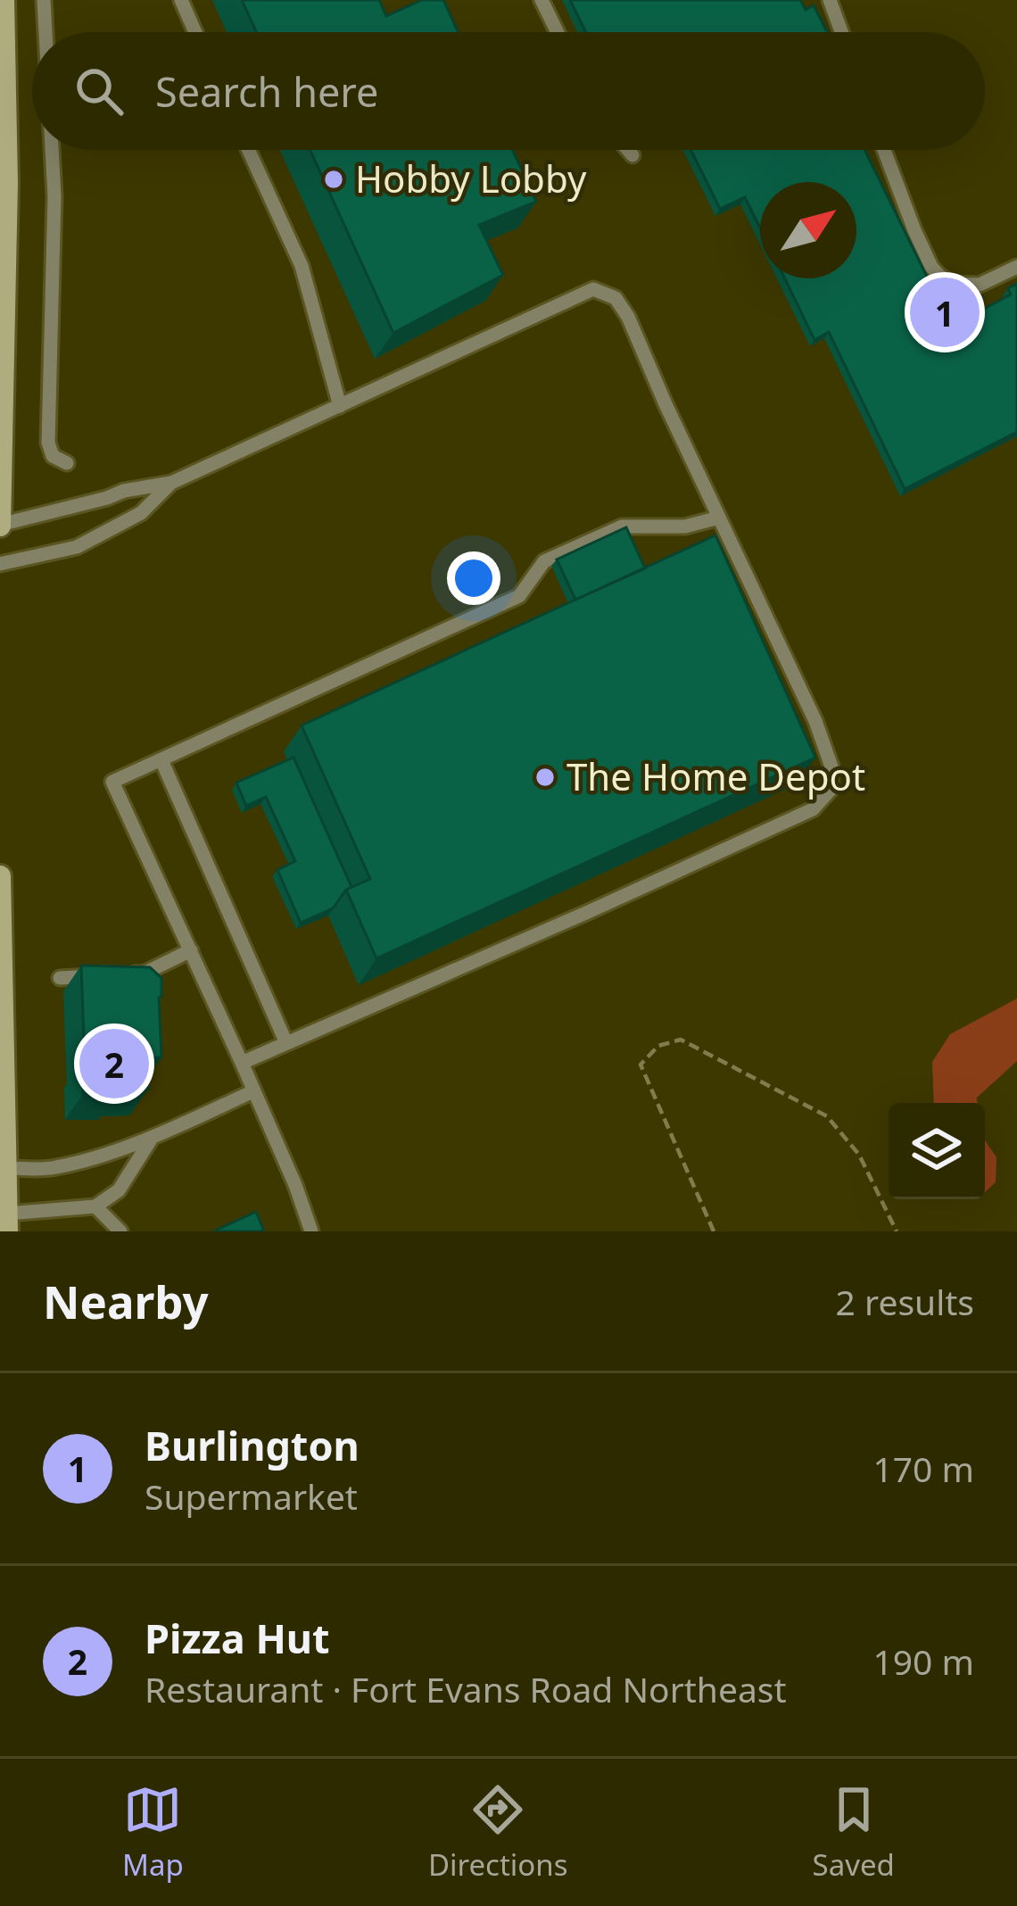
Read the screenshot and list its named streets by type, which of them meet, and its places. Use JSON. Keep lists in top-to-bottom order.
{
  "places": ["Hobby Lobby", "The Home Depot"],
  "north": "top right",
  "page": {
    "search": "Search here",
    "pins": ["1", "2"],
    "heading": ["Nearby", "2 results"],
    "list": [
      {
        "mark": "1",
        "name": "Burlington",
        "note": "Supermarket",
        "value": "170 m"
      },
      {
        "mark": "2",
        "name": "Pizza Hut",
        "note": "Restaurant · Fort Evans Road Northeast",
        "value": "190 m"
      }
    ],
    "nav": ["Map", "Directions", "Saved"]
  }
}
